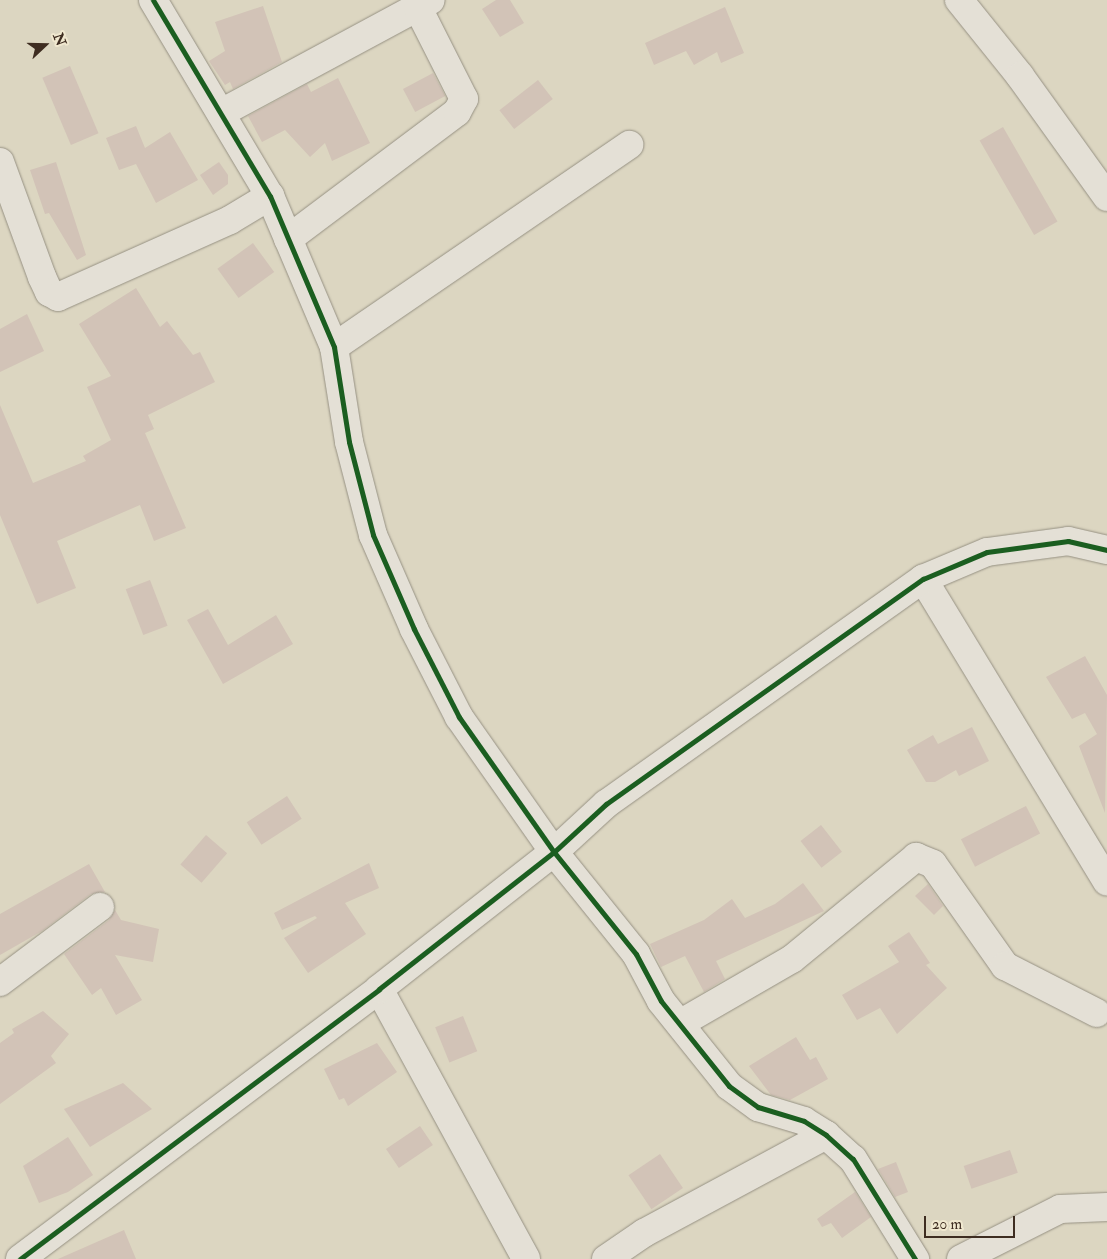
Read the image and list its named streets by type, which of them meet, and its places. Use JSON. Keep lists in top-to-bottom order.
{
  "scale_bar": "20 m",
  "north": "right"
}
